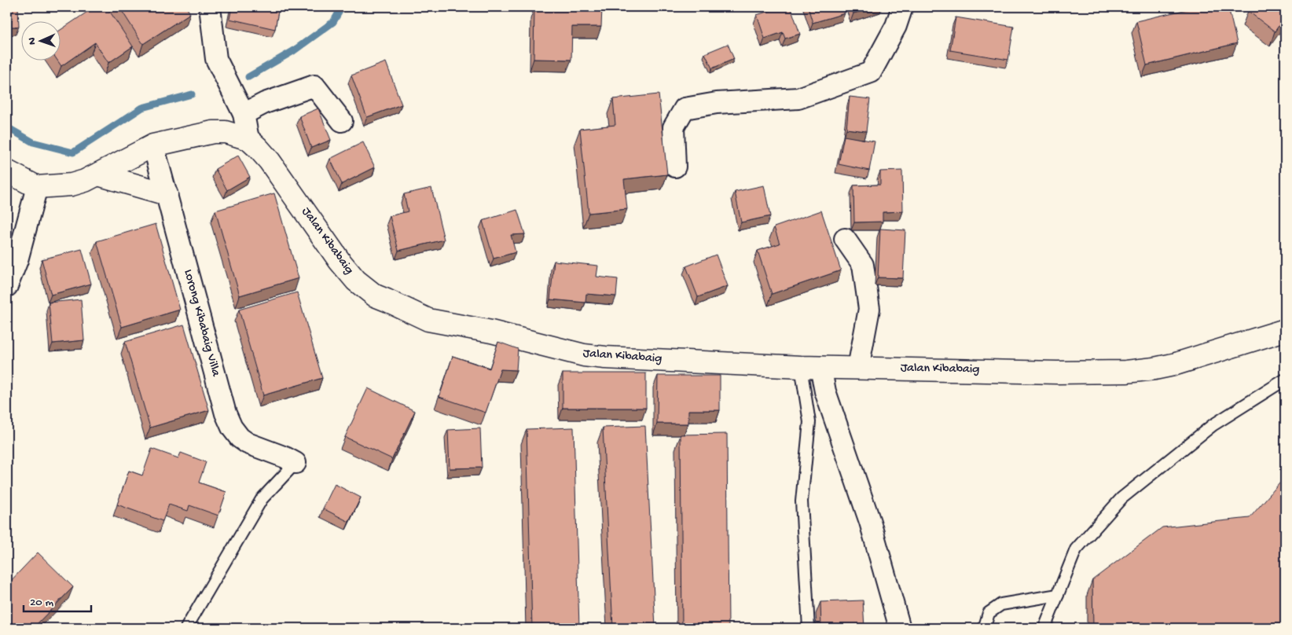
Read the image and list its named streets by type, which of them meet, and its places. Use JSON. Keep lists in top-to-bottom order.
{
  "streets": {
    "street": ["Jalan Kibabaig", "Lorong Kibabaig Villa"]
  },
  "crossings": [
    ["Jalan Kibabaig", "Lorong Kibabaig Villa"]
  ],
  "scale_bar": "20 m",
  "north": "left"
}
